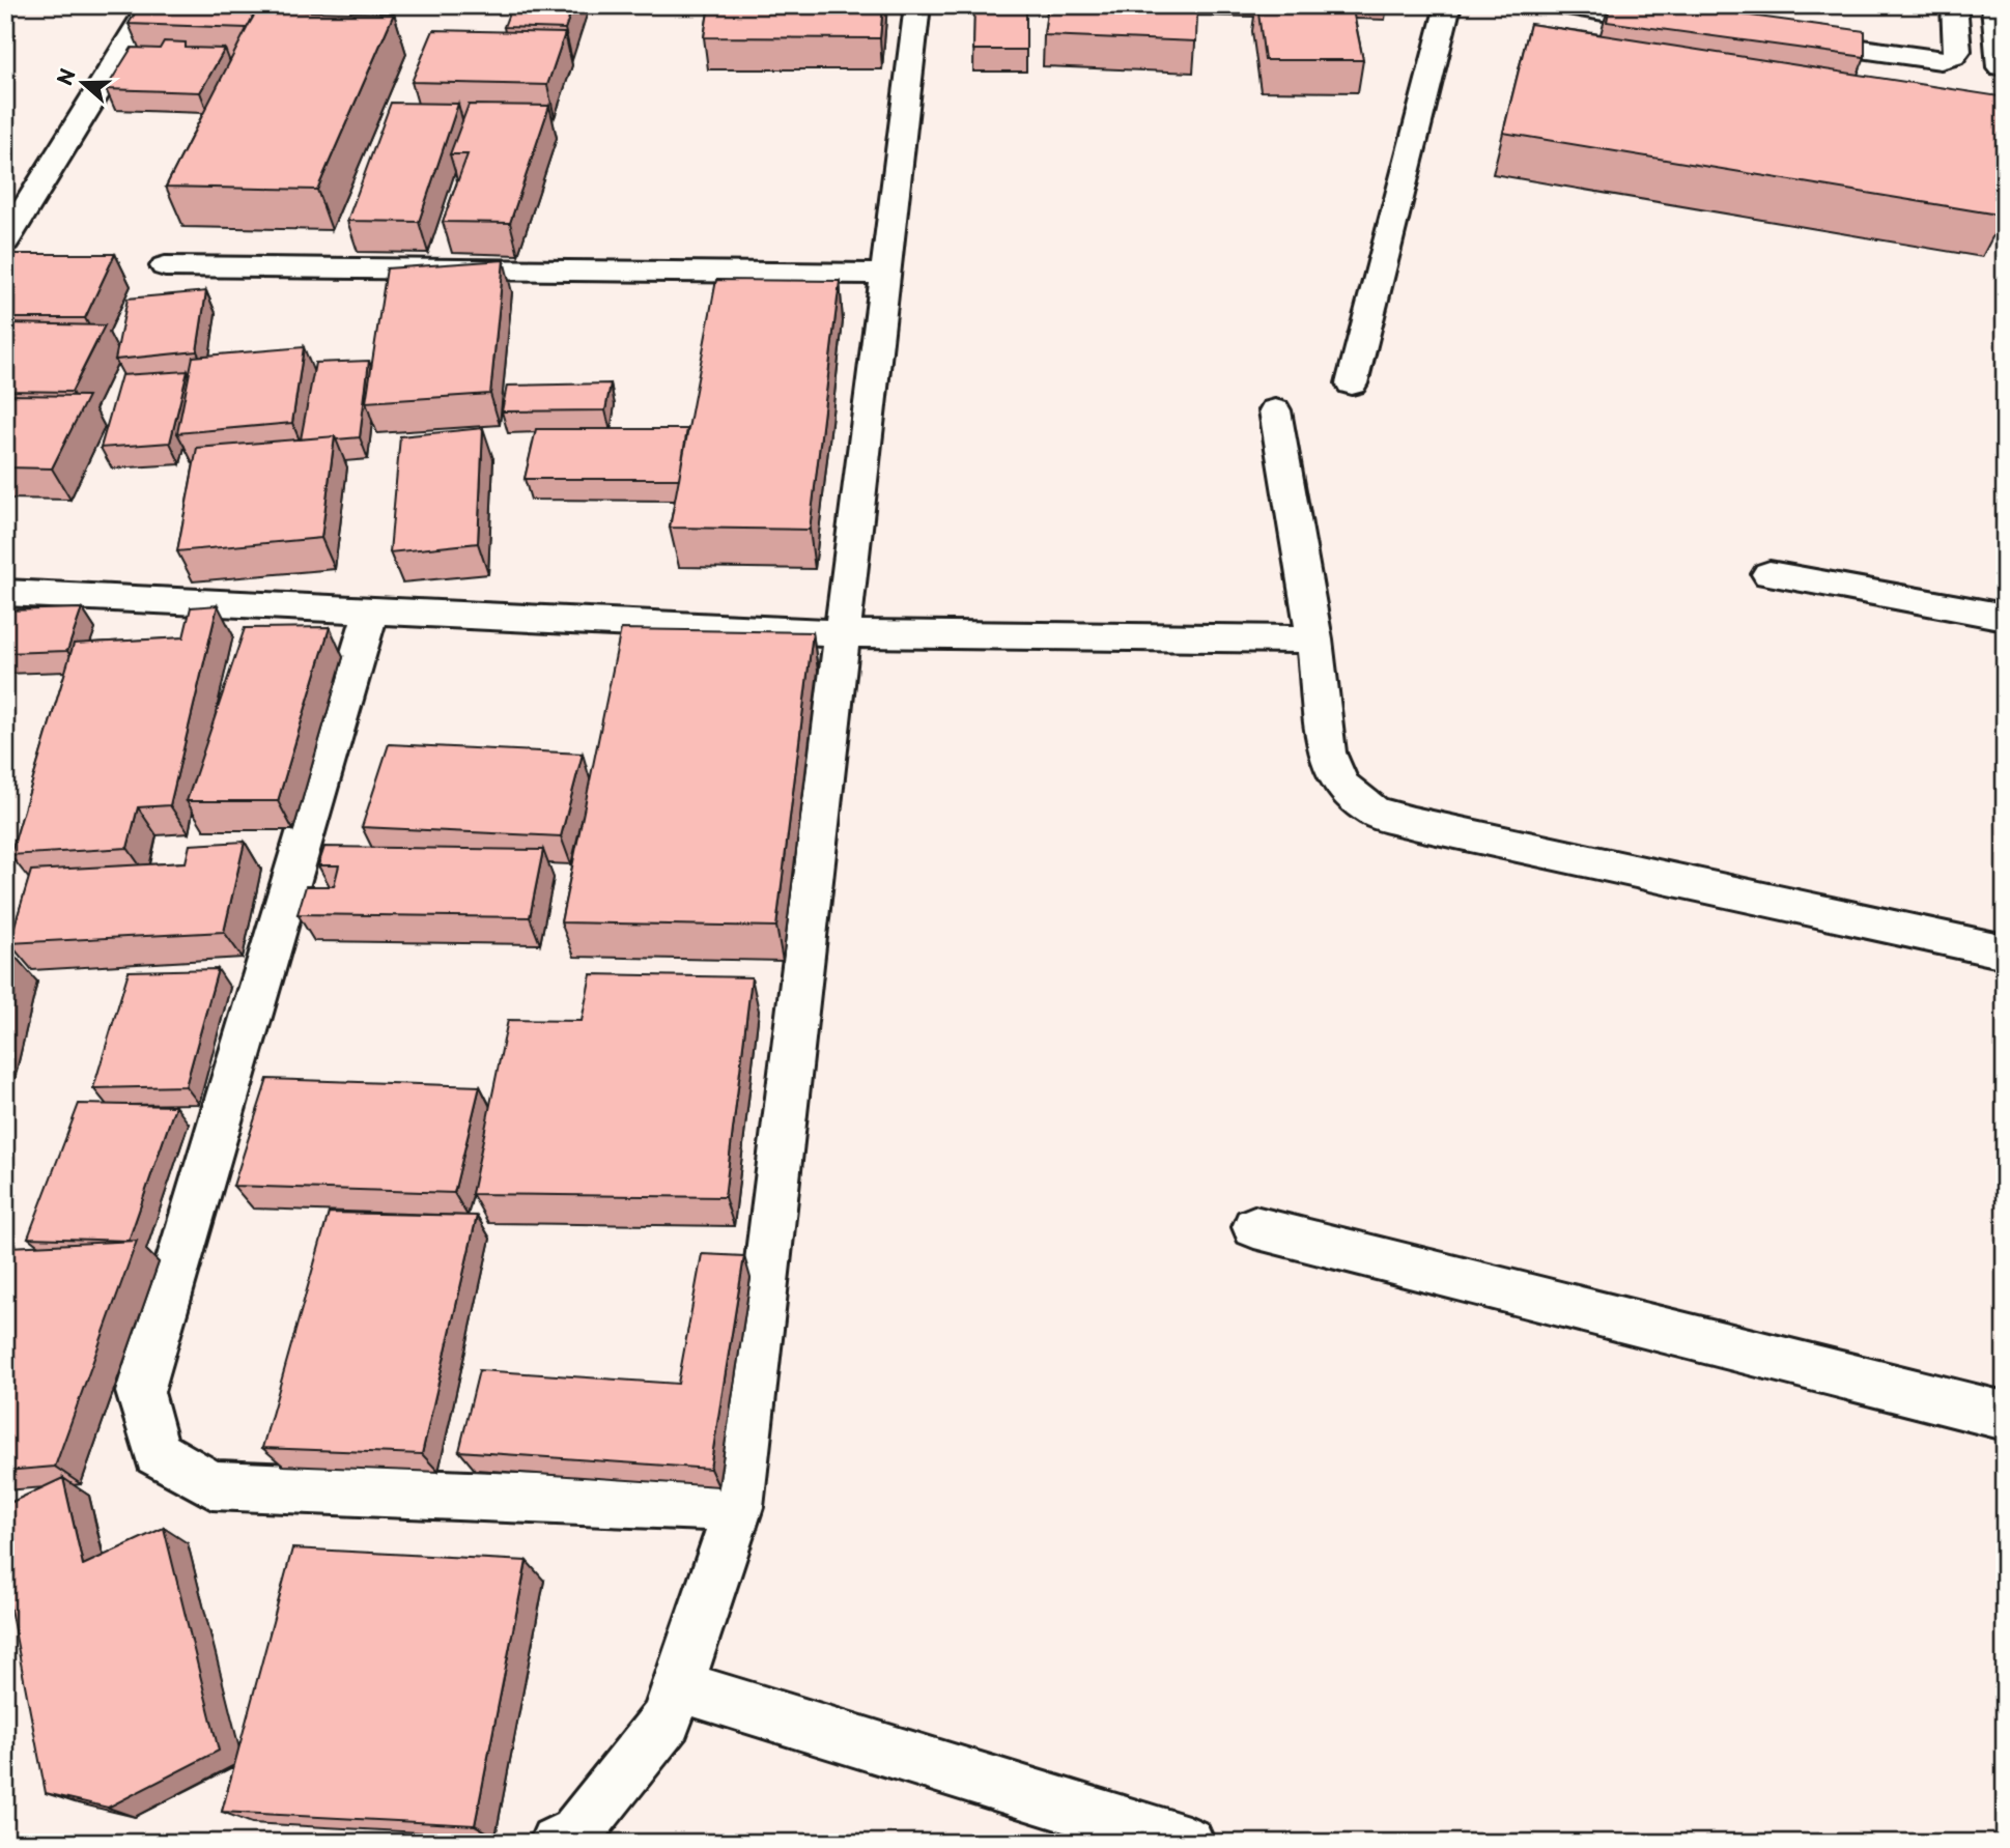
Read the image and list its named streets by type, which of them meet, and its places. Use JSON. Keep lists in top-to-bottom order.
{
  "north": "left"
}
